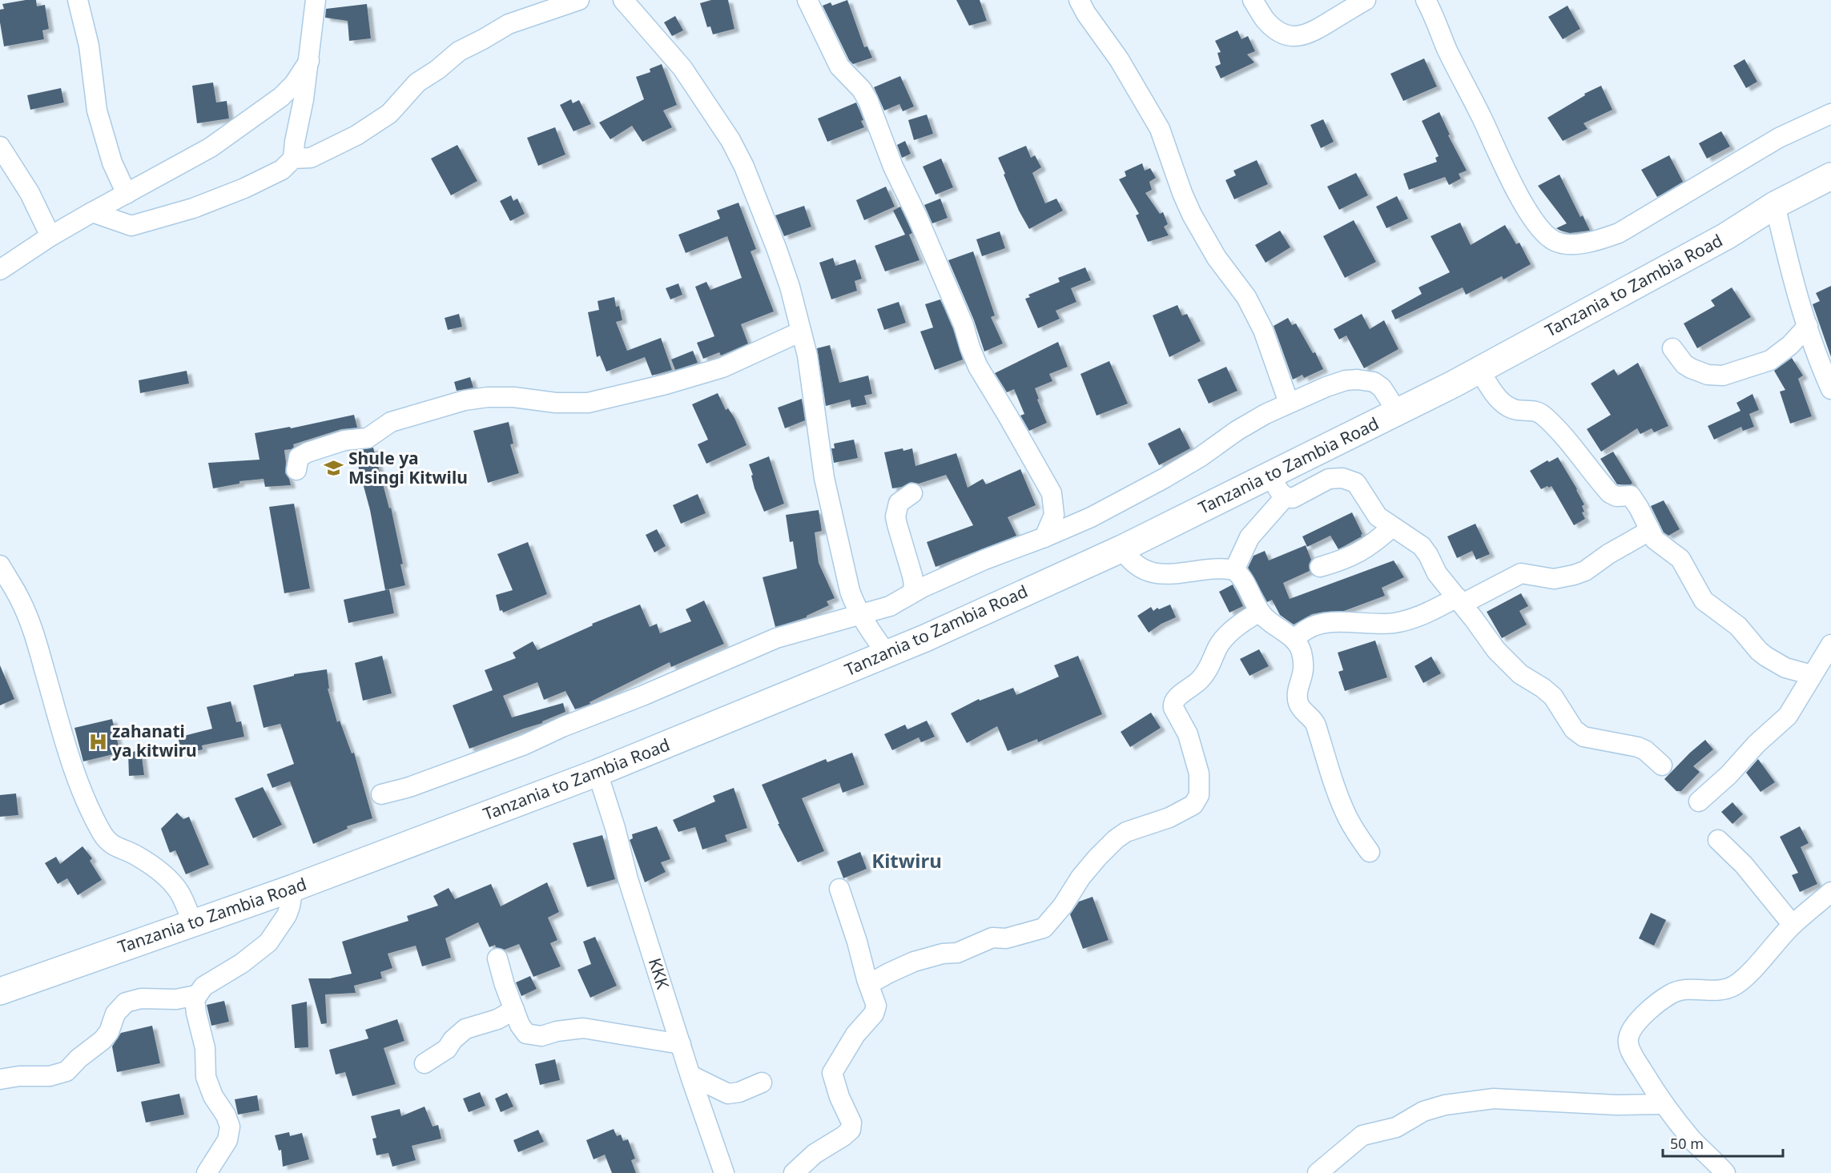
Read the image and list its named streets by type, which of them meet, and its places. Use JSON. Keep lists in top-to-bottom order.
{
  "streets": {
    "highway": ["Tanzania to Zambia Road"],
    "street": ["KKK"]
  },
  "crossings": [
    ["Tanzania to Zambia Road", "KKK"]
  ],
  "districts": ["Kitwiru"],
  "places": {
    "school or university": ["Shule ya Msingi Kitwilu"],
    "hospital": ["zahanati ya kitwiru"]
  },
  "scale_bar": "50 m"
}
